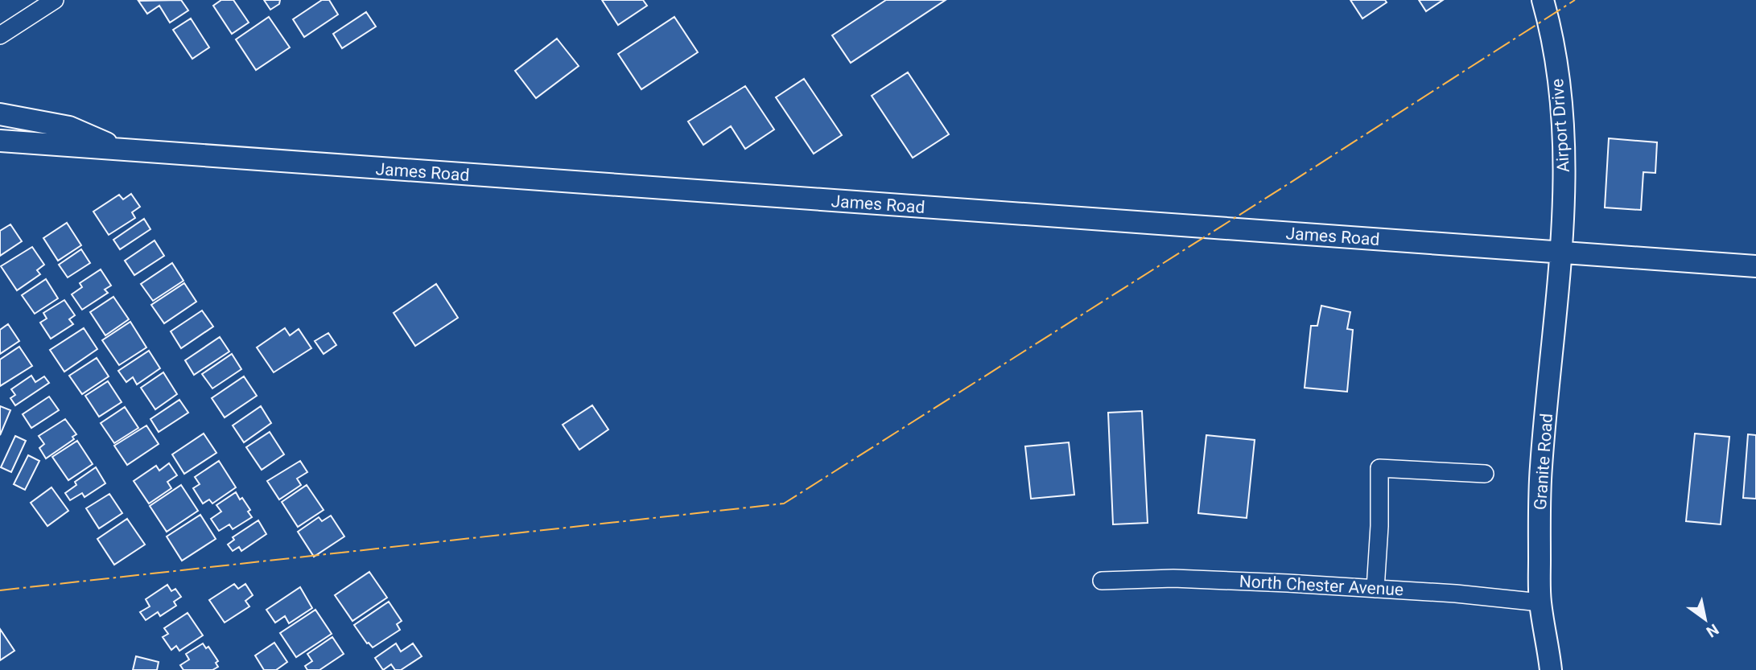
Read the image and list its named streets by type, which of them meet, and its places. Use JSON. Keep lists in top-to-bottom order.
{
  "streets": {
    "main road": ["Airport Drive", "James Road", "Granite Road"],
    "street": ["North Chester Avenue"]
  },
  "crossings": [
    ["Airport Drive", "James Road"],
    ["Airport Drive", "Granite Road"],
    ["James Road", "Granite Road"],
    ["Granite Road", "North Chester Avenue"]
  ],
  "north": "bottom right"
}
